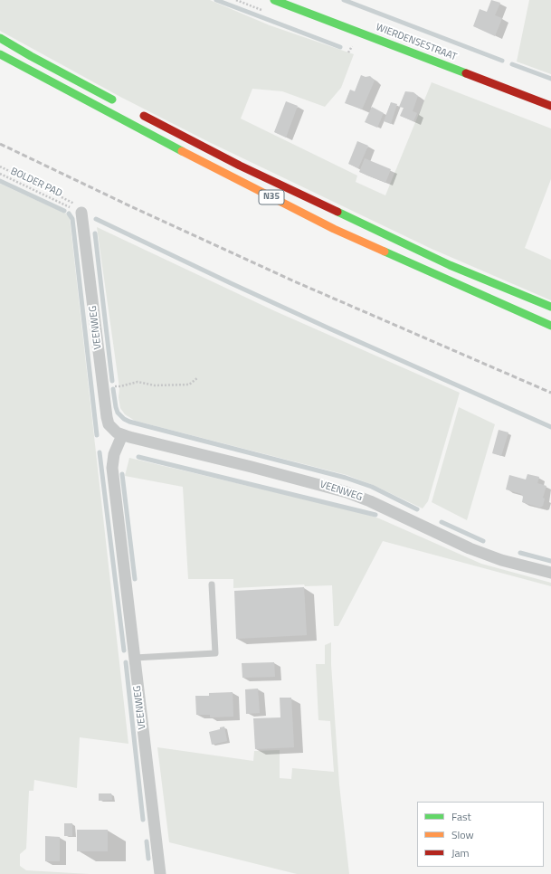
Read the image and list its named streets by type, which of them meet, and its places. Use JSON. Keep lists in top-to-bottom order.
{
  "streets": {
    "main road": ["WIERDENSESTRAAT", "N35"],
    "street": ["VEENWEG"],
    "path": ["BOLDER PAD"]
  },
  "legend": ["Fast", "Slow", "Jam"]
}
